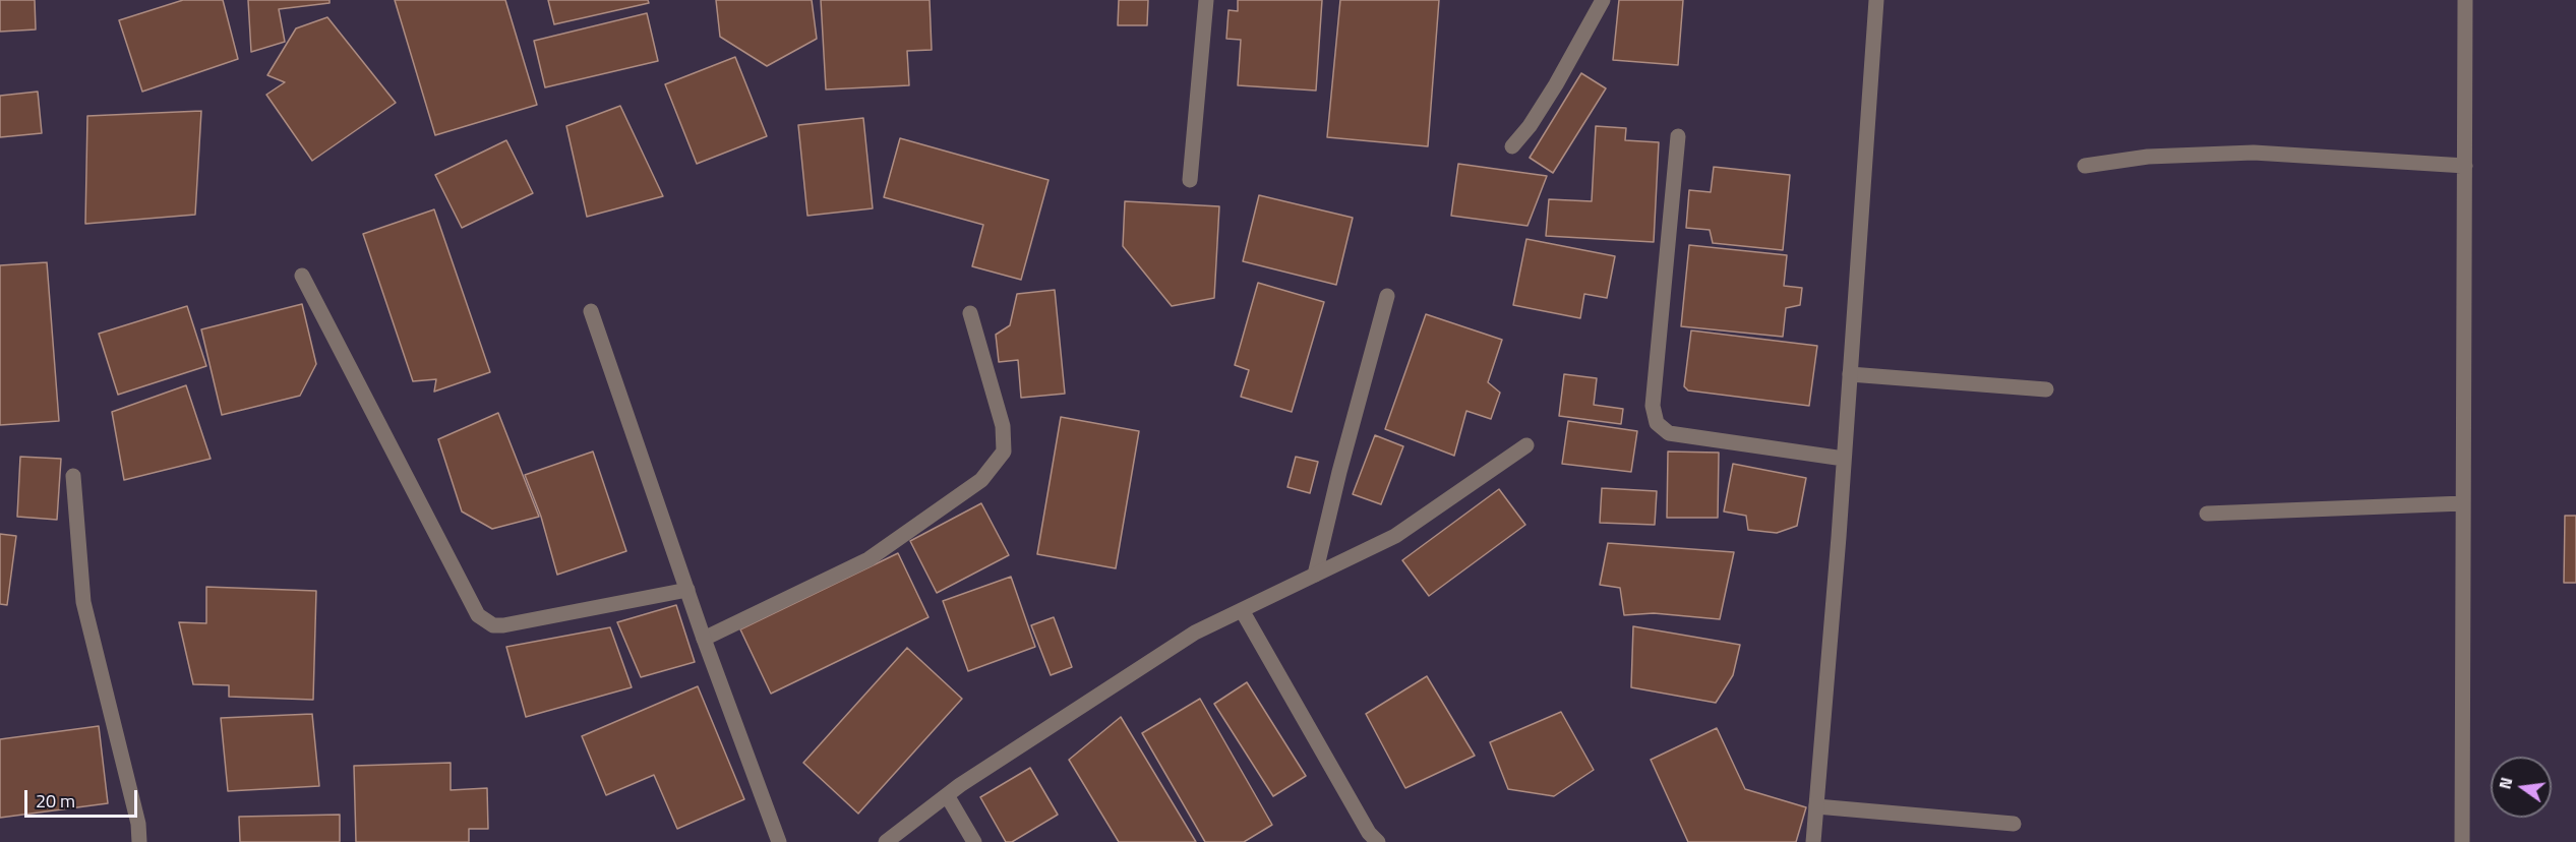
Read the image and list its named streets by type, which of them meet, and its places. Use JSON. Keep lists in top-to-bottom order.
{
  "scale_bar": "20 m",
  "north": "left"
}
